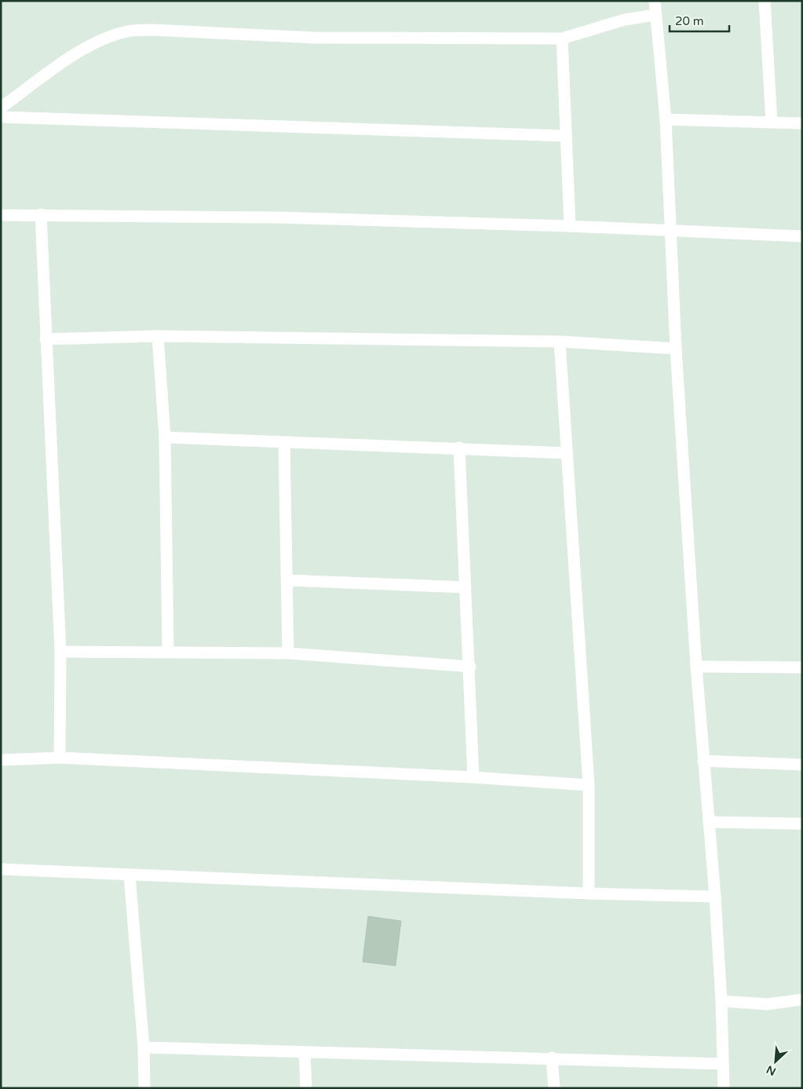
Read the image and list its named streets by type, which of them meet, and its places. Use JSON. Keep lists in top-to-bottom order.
{
  "scale_bar": "20 m",
  "north": "bottom left"
}
